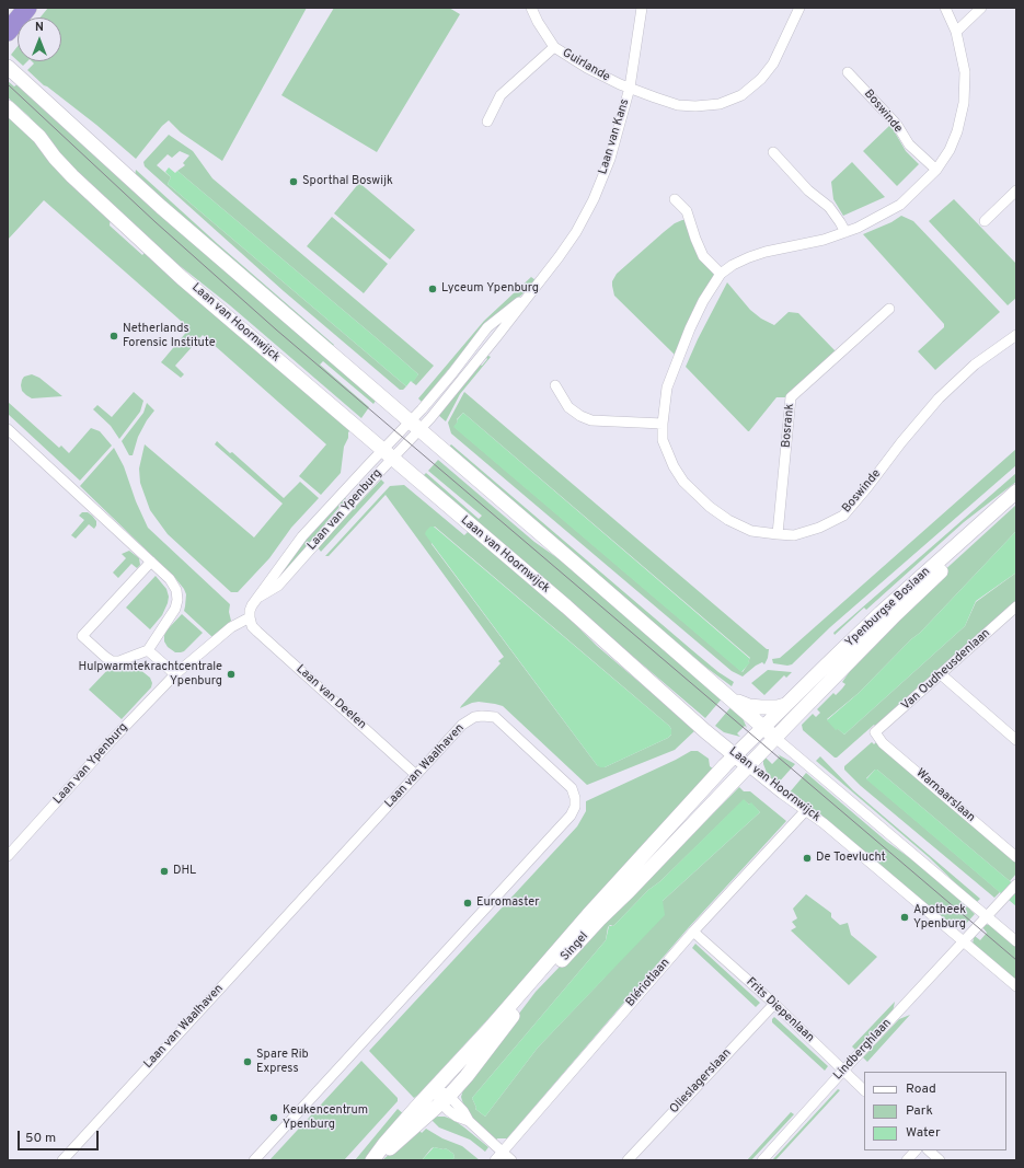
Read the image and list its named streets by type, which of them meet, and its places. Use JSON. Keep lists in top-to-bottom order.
{
  "streets": {
    "main road": ["Laan van Hoornwijck", "Ypenburgse Boslaan", "Singel"],
    "street": [
      "Guirlande",
      "Boswinde",
      "Laan van Kans",
      "Bosrank",
      "Laan van Ypenburg",
      "Van Oudheusdenlaan",
      "Laan van Deelen",
      "Laan van Waalhaven",
      "Warnaarslaan",
      "Blériotlaan",
      "Frits Diepenlaan",
      "Lindberghlaan",
      "Olieslagerslaan"
    ]
  },
  "crossings": [
    ["Guirlande", "Laan van Kans"],
    ["Boswinde", "Bosrank"],
    ["Laan van Kans", "Laan van Ypenburg"],
    ["Laan van Hoornwijck", "Laan van Ypenburg"],
    ["Laan van Hoornwijck", "Singel"],
    ["Laan van Hoornwijck", "Blériotlaan"],
    ["Laan van Hoornwijck", "Lindberghlaan"],
    ["Laan van Ypenburg", "Laan van Deelen"],
    ["Ypenburgse Boslaan", "Singel"],
    ["Van Oudheusdenlaan", "Warnaarslaan"],
    ["Laan van Deelen", "Laan van Waalhaven"],
    ["Blériotlaan", "Frits Diepenlaan"],
    ["Frits Diepenlaan", "Lindberghlaan"],
    ["Frits Diepenlaan", "Olieslagerslaan"]
  ],
  "places": [
    "Sporthal Boswijk",
    "Lyceum Ypenburg",
    "Netherlands Forensic Institute",
    "Hulpwarmtekrachtcentrale Ypenburg",
    "De Toevlucht",
    "DHL",
    "Euromaster",
    "Apotheek Ypenburg",
    "Spare Rib Express",
    "Keukencentrum Ypenburg"
  ],
  "legend": ["Road", "Park", "Water"],
  "scale_bar": "50 m",
  "north": "top"
}
